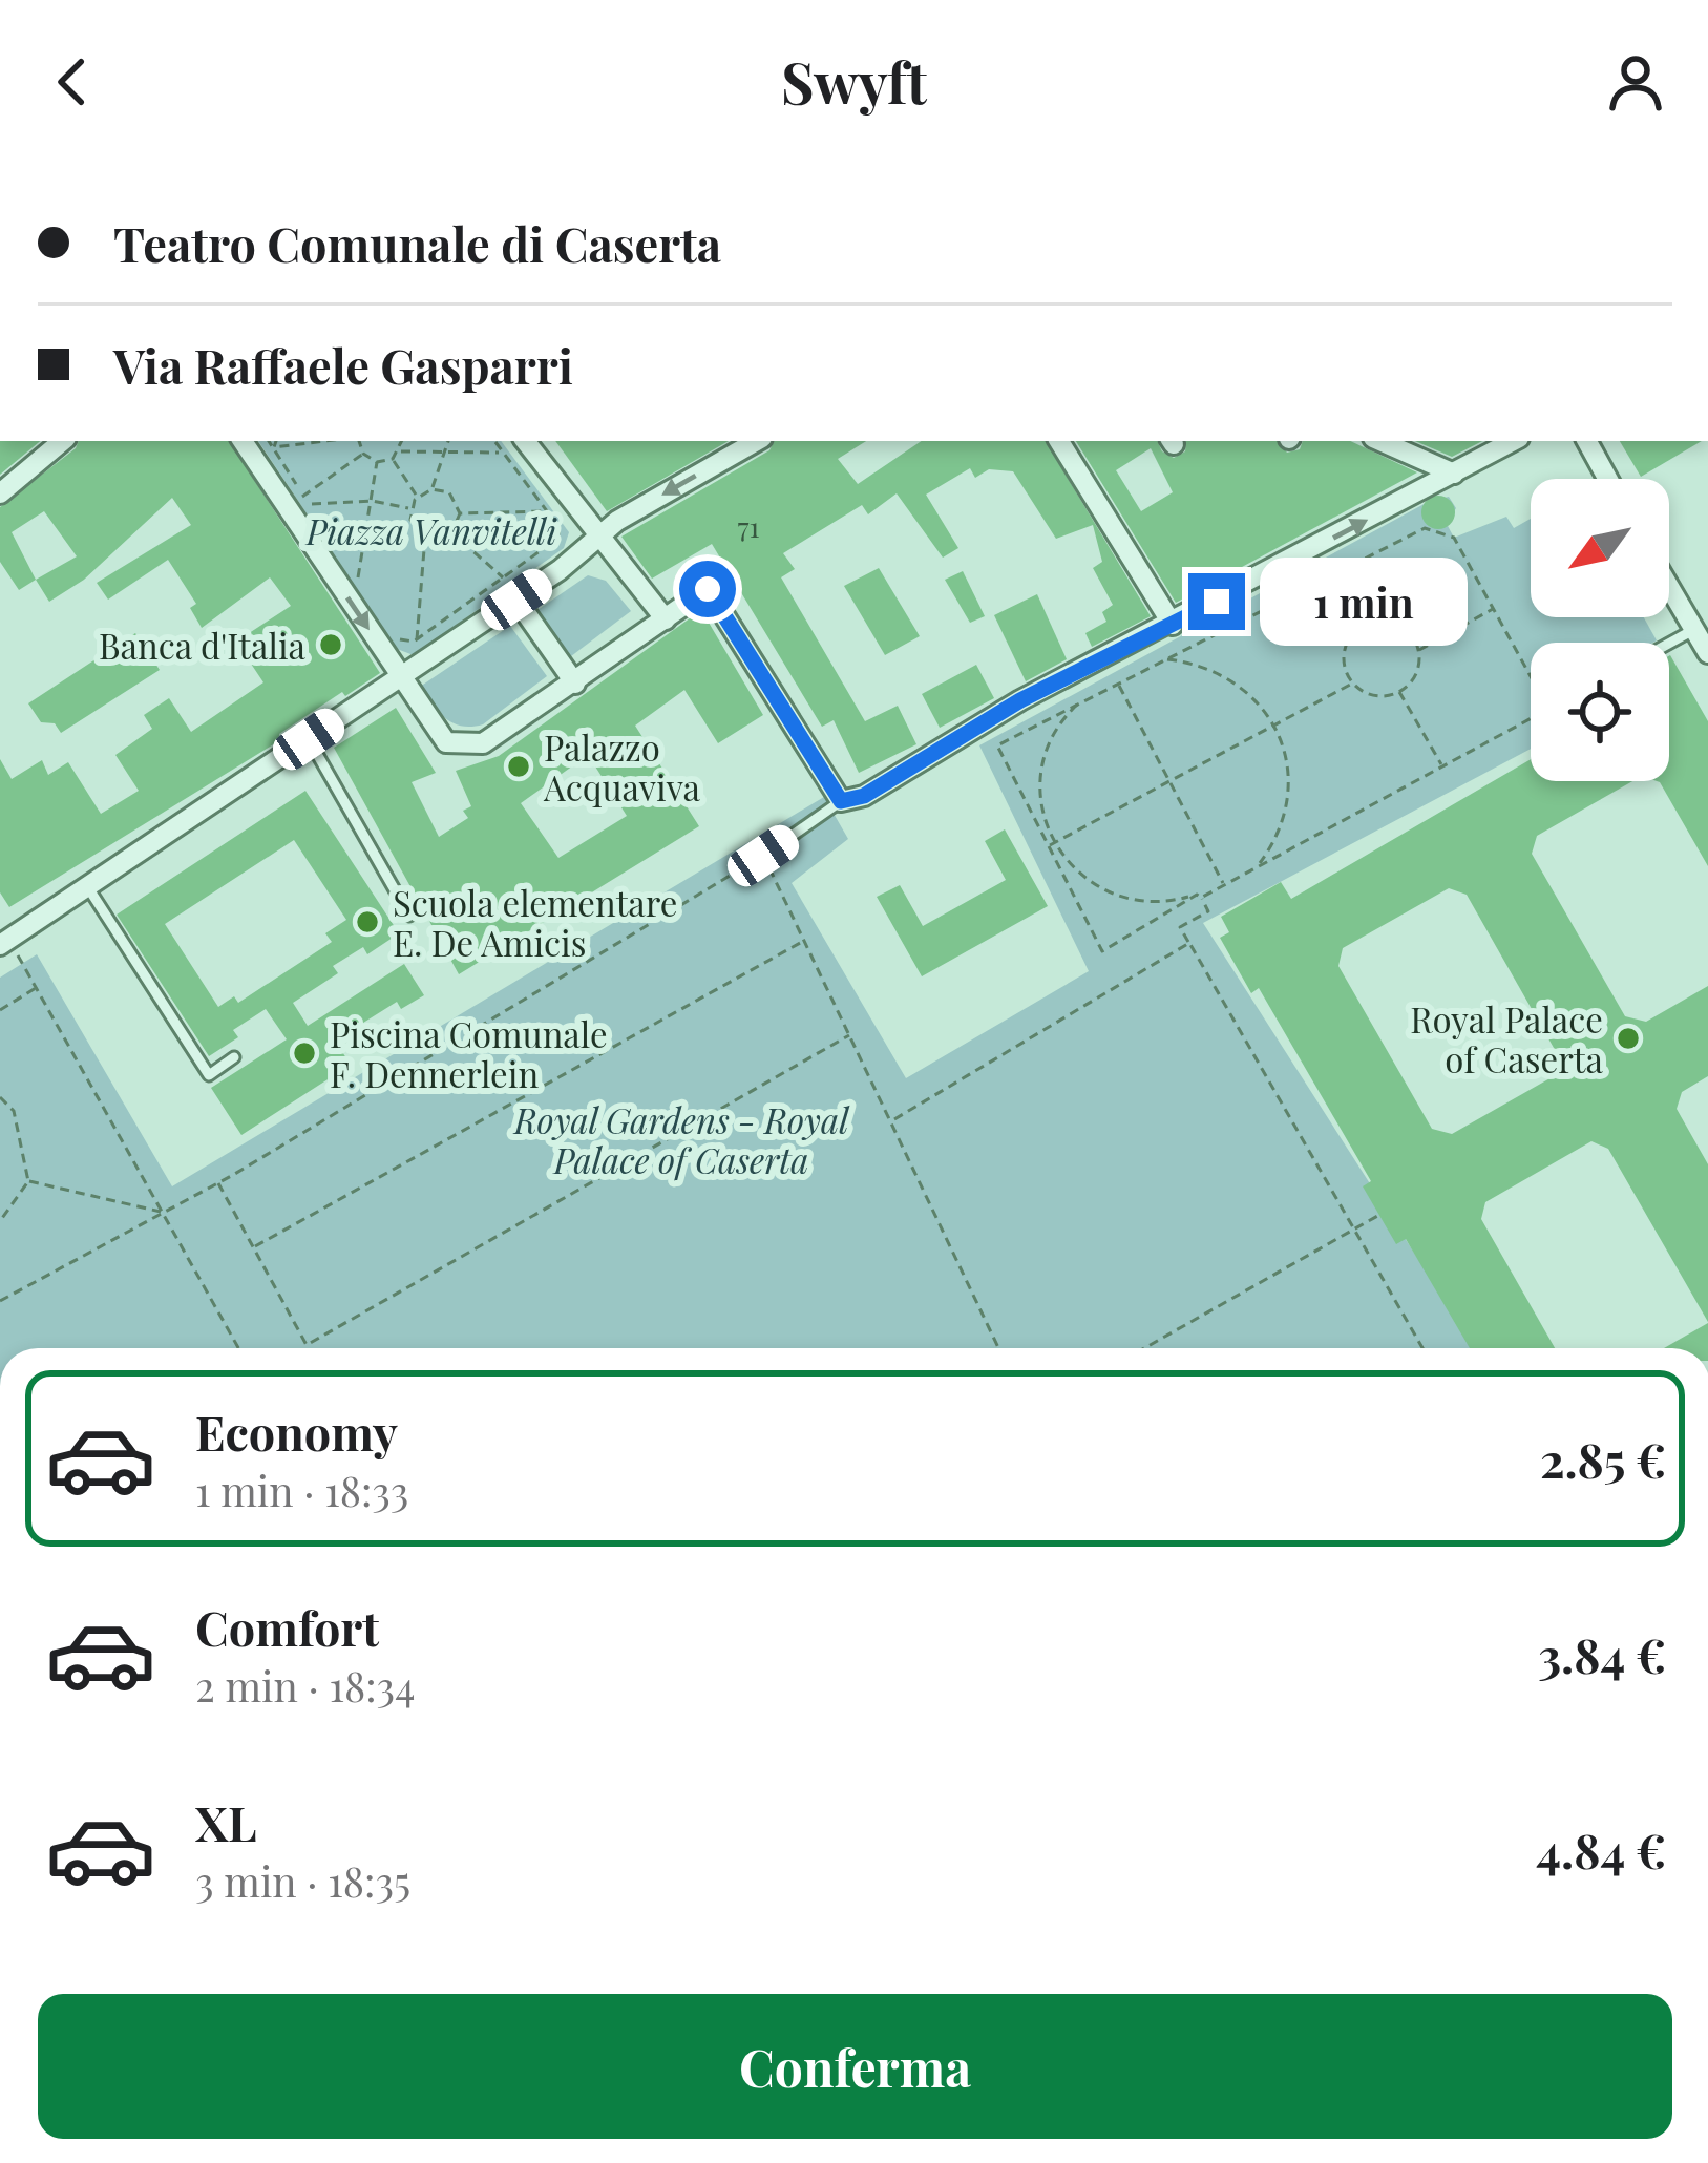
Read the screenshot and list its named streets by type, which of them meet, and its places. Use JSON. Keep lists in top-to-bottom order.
{
  "parks": ["Piazza Vanvitelli", "Royal Gardens - Royal Palace of Caserta"],
  "places": [
    "Banca d'Italia",
    "Palazzo Acquaviva",
    "Scuola elementare E. De Amicis",
    "Royal Palace of Caserta",
    "Piscina Comunale F. Dennerlein"
  ],
  "house_numbers": ["71"],
  "north": "bottom left",
  "page": {
    "header": "Swyft",
    "banner": ["Teatro Comunale di Caserta", "Via Raffaele Gasparri"],
    "bubble": "1 min",
    "list": [
      {
        "name": "Economy",
        "note": "1 min · 18:33",
        "value": "2.85 €"
      },
      {
        "name": "Comfort",
        "note": "2 min · 18:34",
        "value": "3.84 €"
      },
      {
        "name": "XL",
        "note": "3 min · 18:35",
        "value": "4.84 €"
      }
    ],
    "buttons": "Conferma"
  }
}
